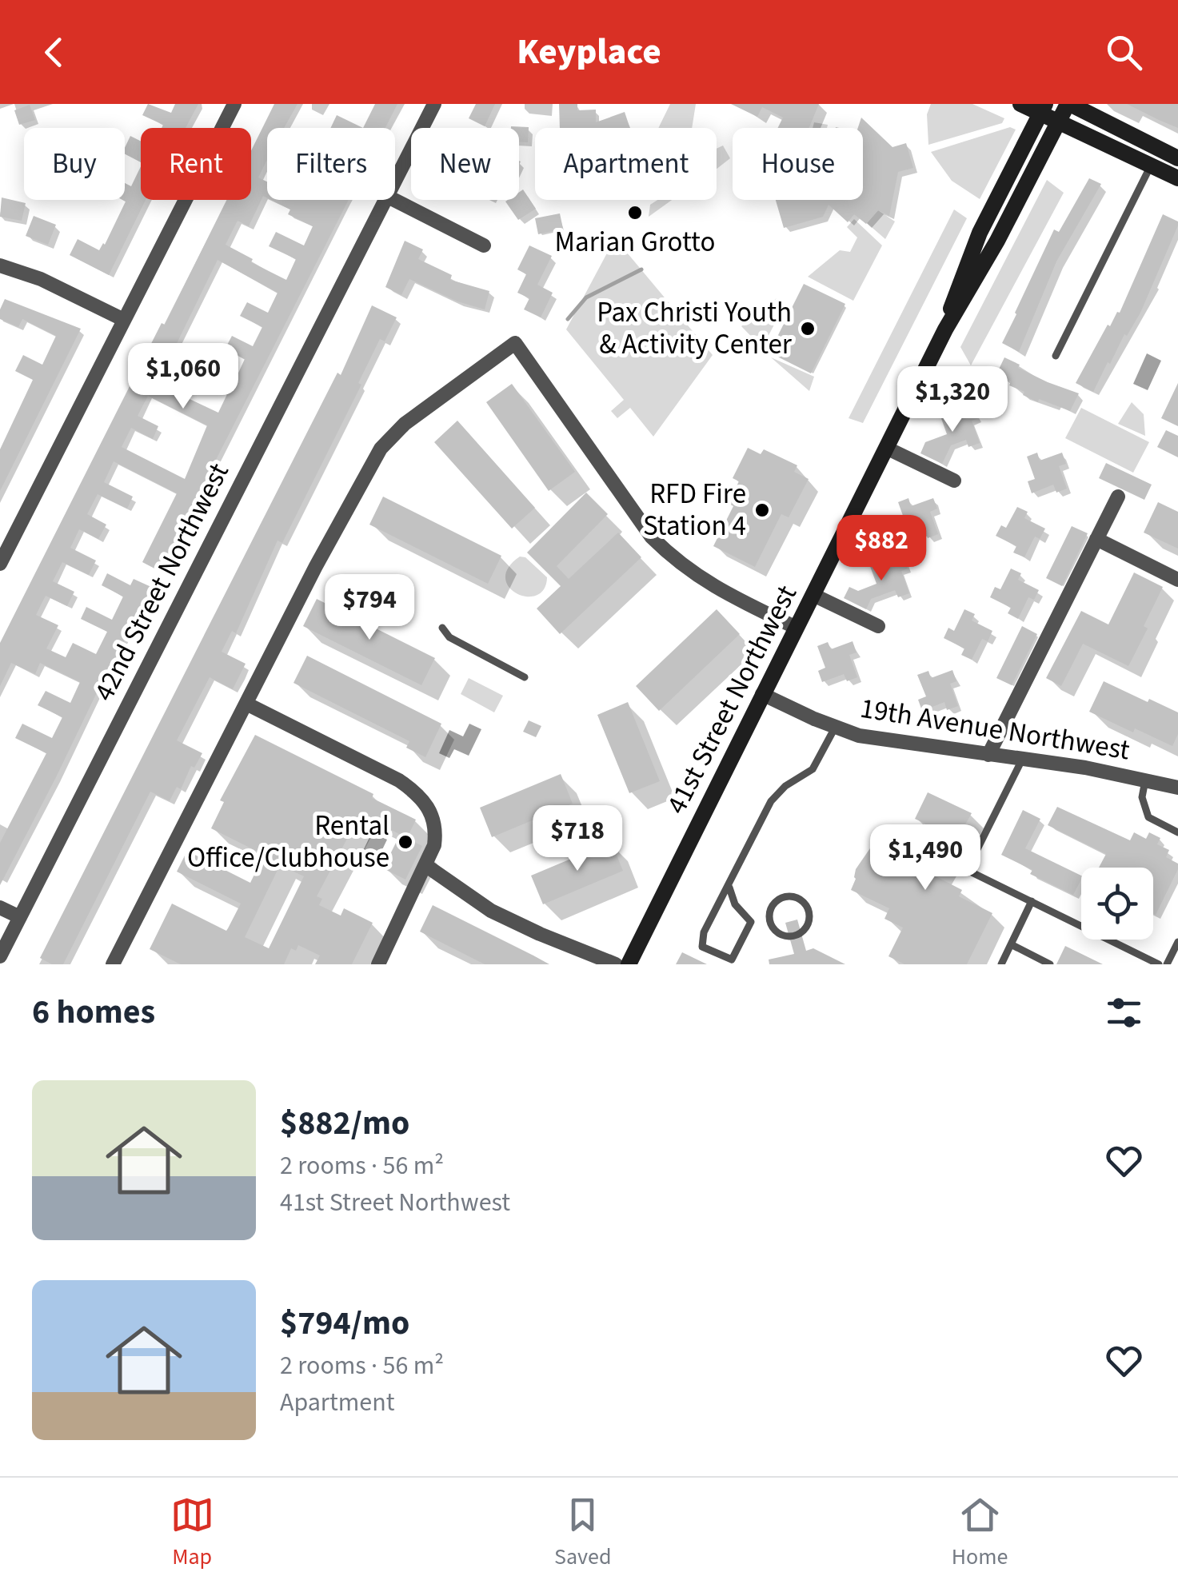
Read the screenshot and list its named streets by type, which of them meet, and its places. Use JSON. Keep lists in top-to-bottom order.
{
  "streets": {
    "main road": ["41st Street Northwest"],
    "street": ["42nd Street Northwest", "19th Avenue Northwest"]
  },
  "crossings": [
    ["41st Street Northwest", "19th Avenue Northwest"]
  ],
  "places": [
    "Marian Grotto",
    "Pax Christi Youth & Activity Center",
    "RFD Fire Station 4",
    "Rental Office/Clubhouse"
  ],
  "page": {
    "header": "Keyplace",
    "chip": [
      "Buy",
      "Rent",
      "Filters",
      "New",
      "Apartment",
      "House"
    ],
    "price": [
      "$1,060",
      "$1,320",
      "$882",
      "$794",
      "$718",
      "$1,490"
    ],
    "heading": "6 homes",
    "list": [
      {
        "name": "$882/mo",
        "note": "2 rooms · 56 m² · 41st Street Northwest"
      },
      {
        "name": "$794/mo",
        "note": "2 rooms · 56 m² · Apartment"
      }
    ],
    "tabs": ["Map", "Saved", "Home"]
  }
}
